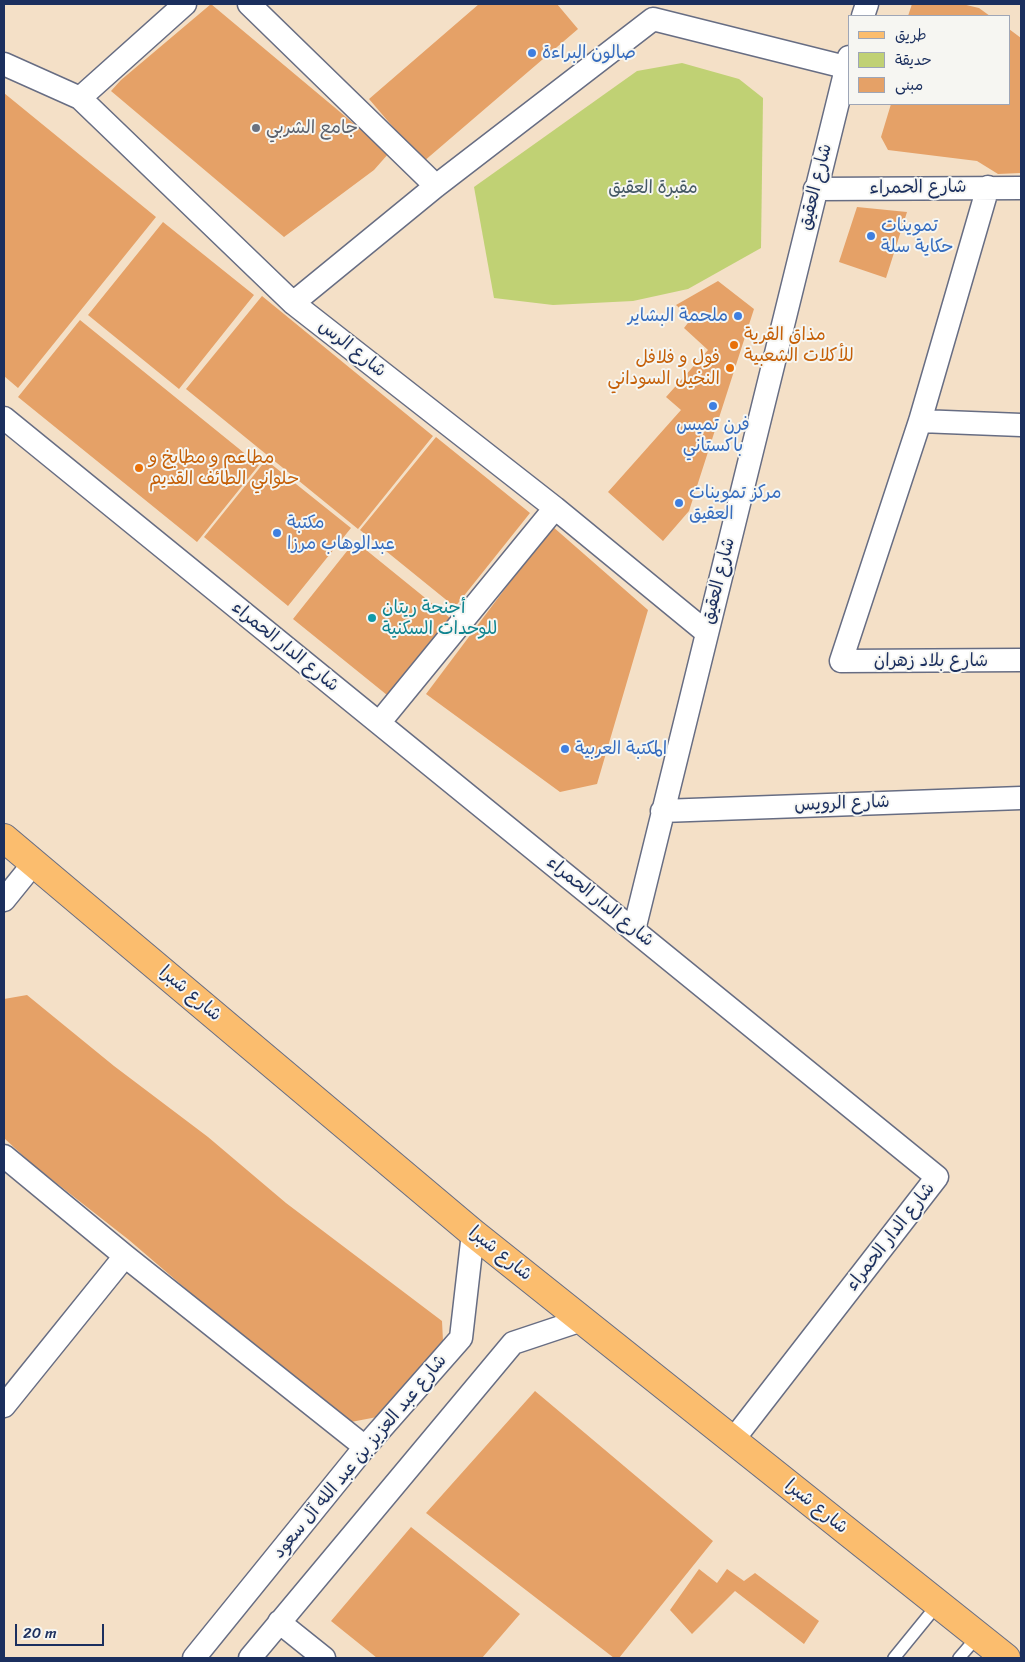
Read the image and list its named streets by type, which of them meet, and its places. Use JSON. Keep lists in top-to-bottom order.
{
  "streets": {
    "main road": ["شارع شبرا"],
    "street": [
      "شارع العقيق",
      "شارع الحمراء",
      "شارع الرس",
      "شارع الدار الحمراء",
      "شارع بلاد زهران",
      "شارع الرويس",
      "شارع عبد العزيز بن عبد الله آل سعود"
    ]
  },
  "crossings": [
    ["شارع العقيق", "شارع الحمراء"],
    ["شارع العقيق", "شارع الرس"],
    ["شارع العقيق", "شارع الدار الحمراء"],
    ["شارع العقيق", "شارع الرويس"],
    ["شارع الدار الحمراء", "شارع شبرا"],
    ["شارع شبرا", "شارع عبد العزيز بن عبد الله آل سعود"]
  ],
  "parks": ["مقبرة العقيق"],
  "places": [
    "صالون البراءة",
    "جامع الشربي",
    "تموينات حكاية سلة",
    "ملحمة البشاير",
    "مذاق القرية للأكلات الشعبية",
    "فول و فلافل النخيل السوداني",
    "فرن تميس باكستاني",
    "مطاعم و مطابخ و حلواني الطائف القديم",
    "مركز تموينات العقيق",
    "مكتبة عبدالوهاب مرزا",
    "أجنحة ريتان للوحدات السكنية",
    "المكتبة العربية"
  ],
  "legend": ["طريق", "حديقة", "مبنى"],
  "scale_bar": "20 m"
}
